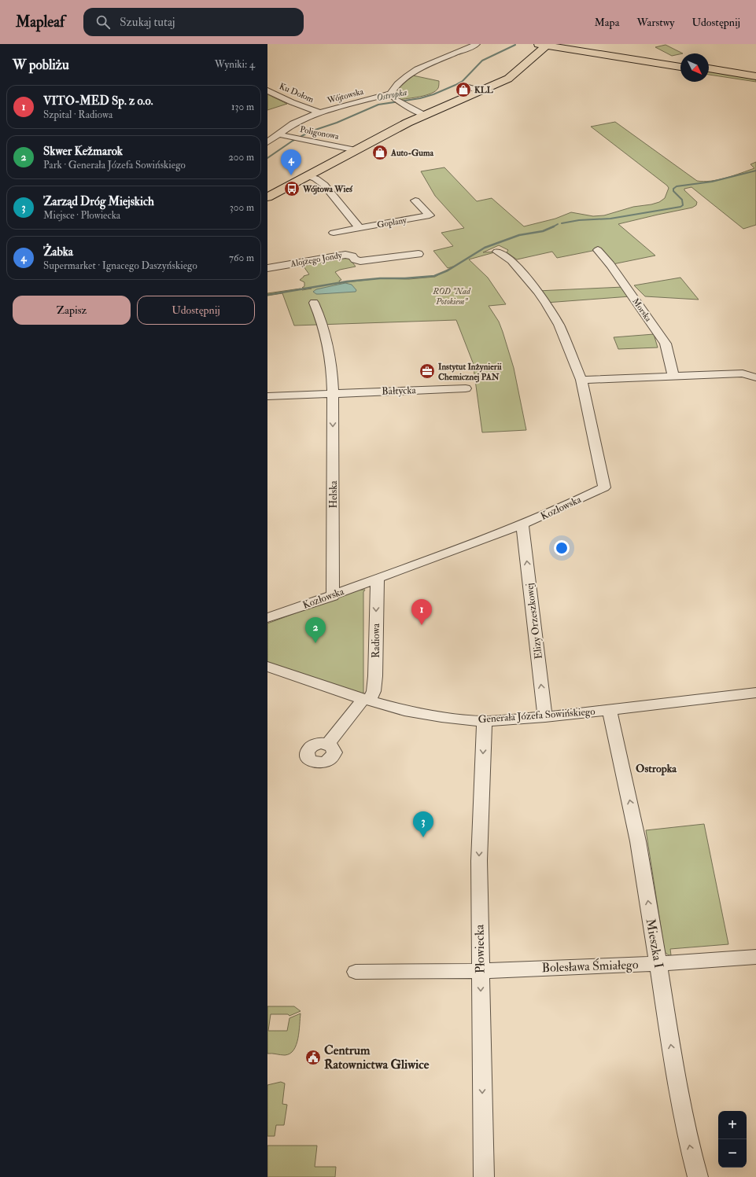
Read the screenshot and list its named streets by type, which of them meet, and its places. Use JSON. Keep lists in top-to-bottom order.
{
  "streets": {
    "street": [
      "Ku Dołom",
      "Wójtowska",
      "Poligonowa",
      "Goplany",
      "Alojzego Jondy",
      "Morska",
      "Bałtycka",
      "Helska",
      "Kozłowska",
      "Elizy Orzeszkowej",
      "Radiowa",
      "Generała Józefa Sowińskiego",
      "Mieszka I",
      "Płowiecka",
      "Bolesława Śmiałego"
    ]
  },
  "crossings": [
    ["Ku Dołom", "Wójtowska"],
    ["Wójtowska", "Poligonowa"],
    ["Bałtycka", "Helska"],
    ["Helska", "Kozłowska"],
    ["Kozłowska", "Elizy Orzeszkowej"],
    ["Kozłowska", "Radiowa"],
    ["Elizy Orzeszkowej", "Generała Józefa Sowińskiego"],
    ["Radiowa", "Generała Józefa Sowińskiego"],
    ["Generała Józefa Sowińskiego", "Mieszka I"],
    ["Generała Józefa Sowińskiego", "Płowiecka"],
    ["Mieszka I", "Bolesława Śmiałego"],
    ["Płowiecka", "Bolesława Śmiałego"]
  ],
  "one_way": [
    "Helska",
    "Elizy Orzeszkowej",
    "Radiowa",
    "Mieszka I",
    "Płowiecka"
  ],
  "districts": ["Ostropka"],
  "water": ["Ostropka"],
  "parks": ["ROD \"Nad Potokiem\""],
  "places": {
    "shop": ["KLL", "Auto-Guma"],
    "bus stop": ["Wójtowa Wieś"],
    "office": ["Instytut Inżynierii Chemicznej PAN"],
    "public building": ["Centrum Ratownictwa Gliwice"]
  },
  "north": "bottom right",
  "page": {
    "header": "Mapleaf",
    "search": "Szukaj tutaj",
    "nav": ["Mapa", "Warstwy", "Udostępnij"],
    "heading": ["W pobliżu", "Wyniki: 4"],
    "list": [
      {
        "mark": "1",
        "name": "VITO-MED Sp. z o.o.",
        "note": "Szpital · Radiowa",
        "value": "130 m"
      },
      {
        "mark": "2",
        "name": "Skwer Kežmarok",
        "note": "Park · Generała Józefa Sowińskiego",
        "value": "200 m"
      },
      {
        "mark": "3",
        "name": "Zarząd Dróg Miejskich",
        "note": "Miejsce · Płowiecka",
        "value": "300 m"
      },
      {
        "mark": "4",
        "name": "Żabka",
        "note": "Supermarket · Ignacego Daszyńskiego",
        "value": "760 m"
      }
    ],
    "pins": [
      "4",
      "1",
      "2",
      "3"
    ],
    "buttons": ["Zapisz", "Udostępnij"],
    "map_buttons": ["+", "−"]
  }
}
